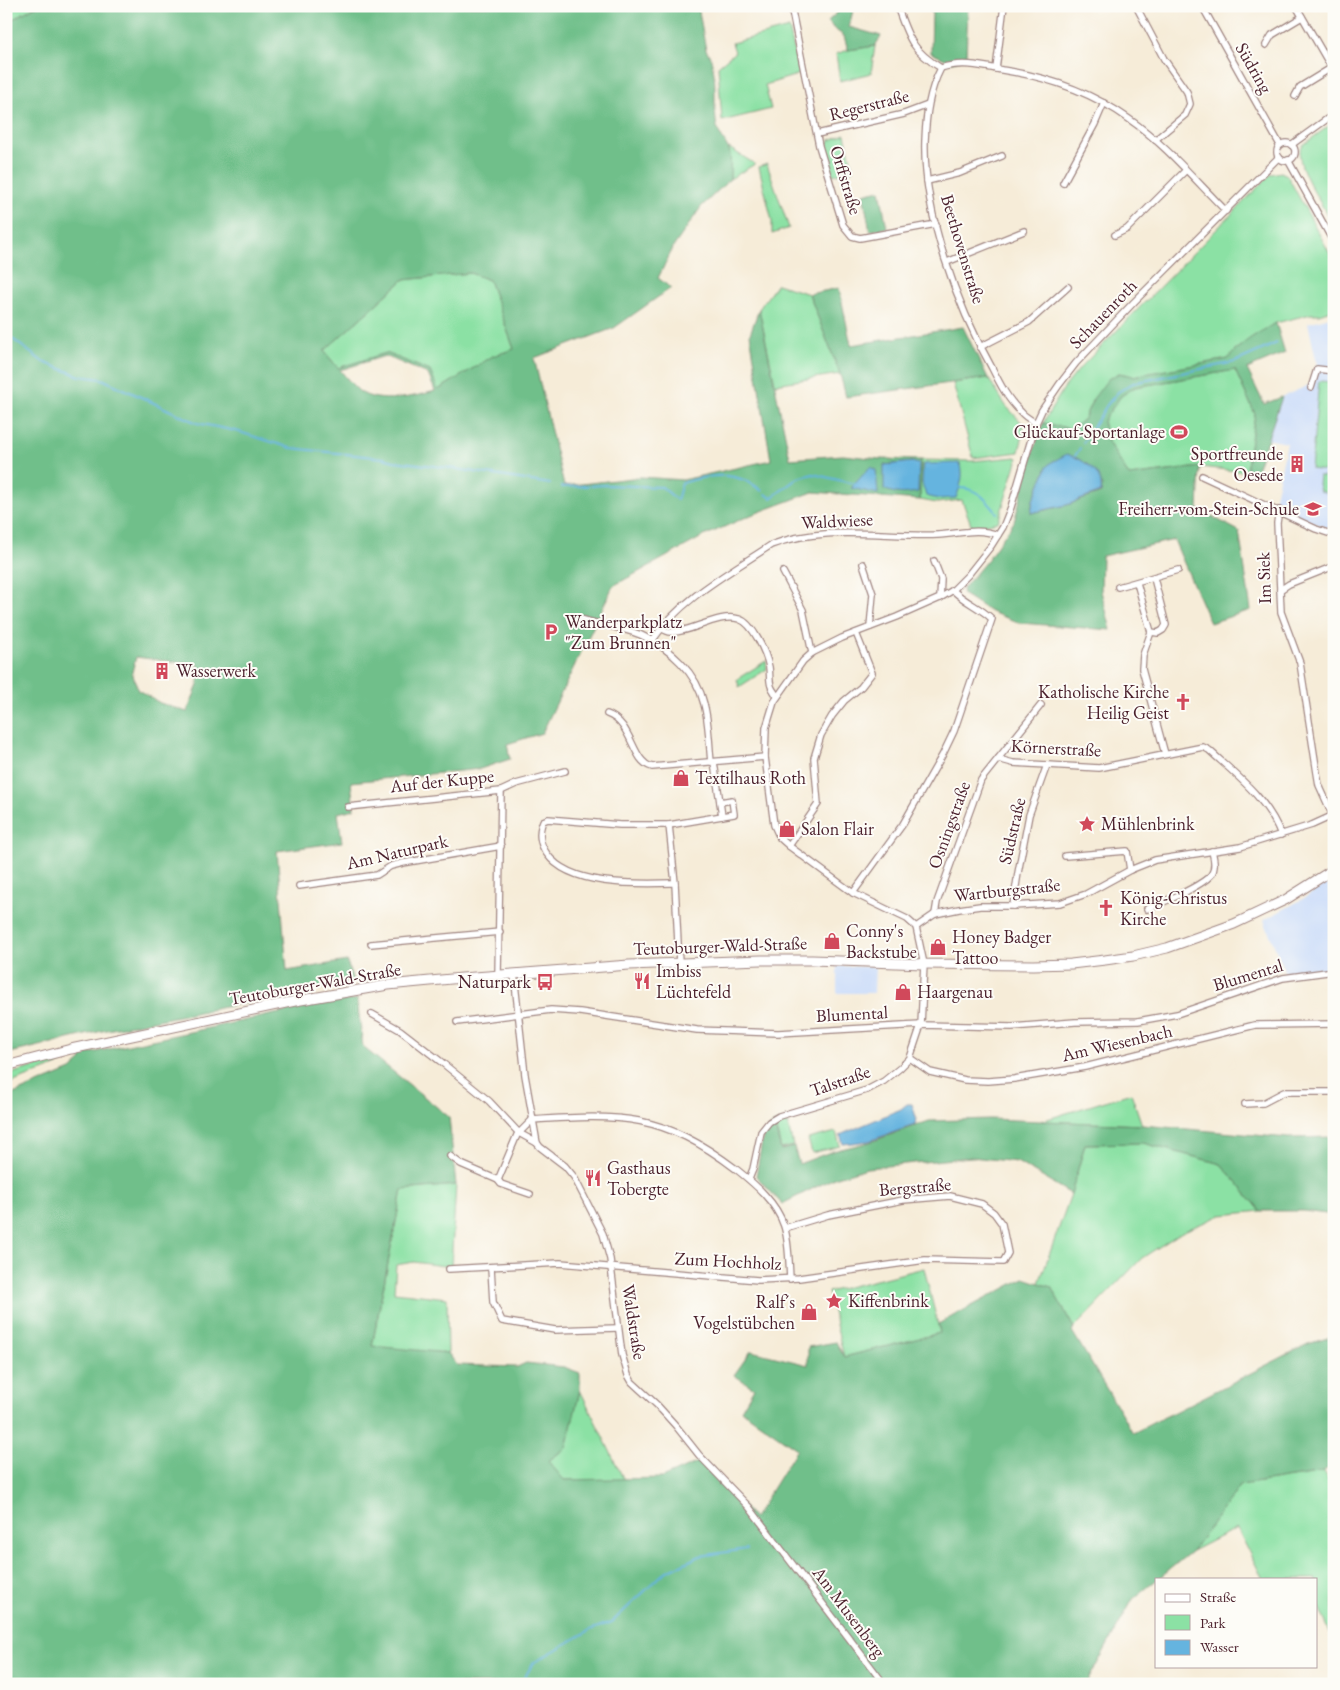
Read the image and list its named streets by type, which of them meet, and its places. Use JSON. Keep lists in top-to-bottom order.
{
  "streets": {
    "main road": ["Teutoburger-Wald-Straße"],
    "street": [
      "Südring",
      "Regerstraße",
      "Orffstraße",
      "Beethovenstraße",
      "Schauenroth",
      "Waldwiese",
      "Im Siek",
      "Körnerstraße",
      "Auf der Kuppe",
      "Osningstraße",
      "Südstraße",
      "Am Naturpark",
      "Wartburgstraße",
      "Blumental",
      "Am Wiesenbach",
      "Talstraße",
      "Bergstraße",
      "Zum Hochholz",
      "Waldstraße",
      "Am Musenberg"
    ]
  },
  "crossings": [
    ["Südring", "Schauenroth"],
    ["Regerstraße", "Orffstraße"],
    ["Regerstraße", "Beethovenstraße"],
    ["Orffstraße", "Beethovenstraße"],
    ["Beethovenstraße", "Schauenroth"],
    ["Schauenroth", "Waldwiese"],
    ["Im Siek", "Wartburgstraße"],
    ["Körnerstraße", "Osningstraße"],
    ["Körnerstraße", "Südstraße"],
    ["Körnerstraße", "Wartburgstraße"],
    ["Osningstraße", "Wartburgstraße"],
    ["Südstraße", "Wartburgstraße"],
    ["Wartburgstraße", "Talstraße"],
    ["Teutoburger-Wald-Straße", "Talstraße"],
    ["Blumental", "Talstraße"],
    ["Am Wiesenbach", "Talstraße"],
    ["Bergstraße", "Zum Hochholz"],
    ["Zum Hochholz", "Waldstraße"],
    ["Waldstraße", "Am Musenberg"]
  ],
  "places": {
    "sports": ["Glückauf-Sportanlage"],
    "building": ["Sportfreunde Oesede", "Wasserwerk"],
    "school or university": ["Freiherr-vom-Stein-Schule"],
    "parking": ["Wanderparkplatz \"Zum Brunnen\""],
    "church": ["Katholische Kirche Heilig Geist", "König-Christus Kirche"],
    "shop": [
      "Textilhaus Roth",
      "Salon Flair",
      "Conny's Backstube",
      "Honey Badger Tattoo",
      "Haargenau",
      "Ralf´s Vogelstübchen"
    ],
    "place": ["Mühlenbrink", "Kiffenbrink"],
    "restaurant": ["Imbiss Lüchtefeld", "Gasthaus Tobergte"],
    "bus stop": ["Naturpark"]
  },
  "legend": ["Straße", "Park", "Wasser"]
}
